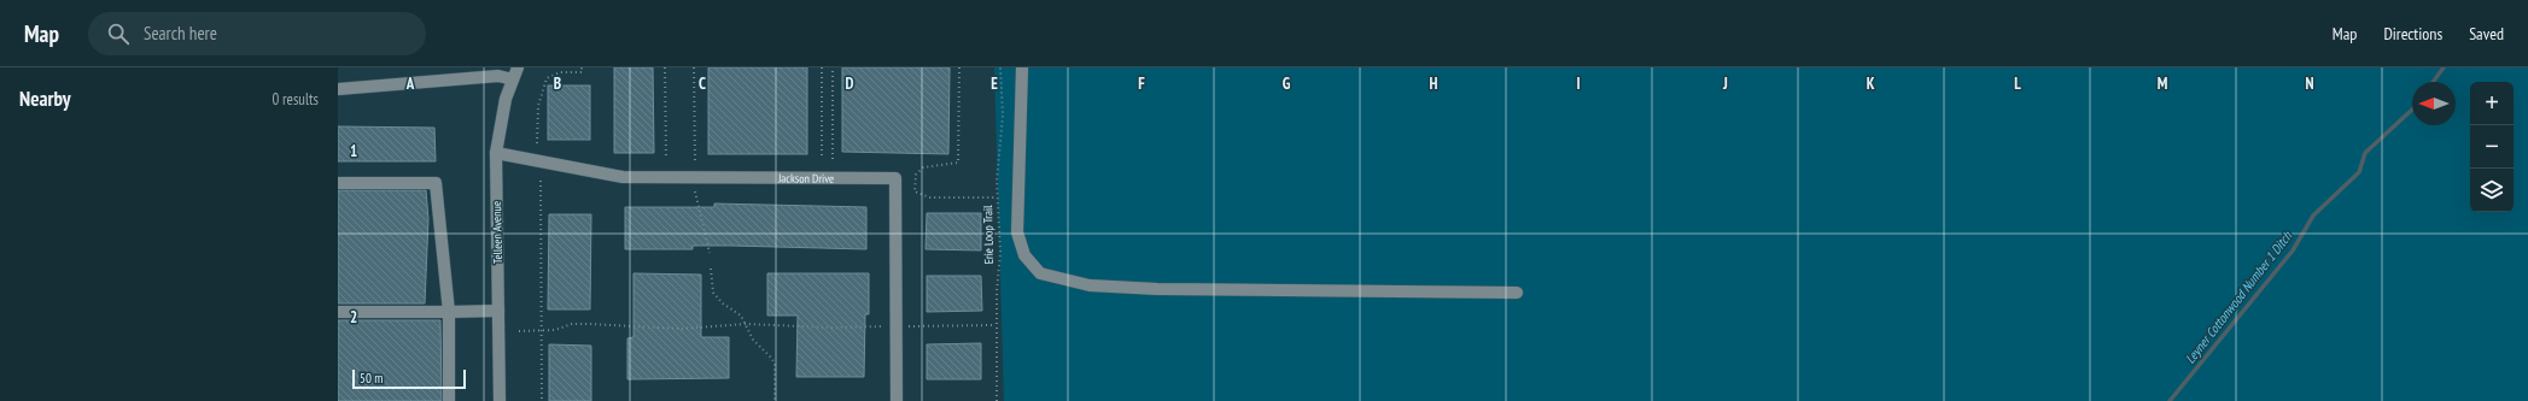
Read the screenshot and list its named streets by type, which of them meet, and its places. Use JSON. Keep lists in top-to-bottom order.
{
  "streets": {
    "street": ["Jackson Drive", "Telleen Avenue"],
    "path": ["Erie Loop Trail"]
  },
  "crossings": [
    ["Jackson Drive", "Telleen Avenue"]
  ],
  "water": ["Leyner Cottonwood Number 1 Ditch"],
  "scale_bar": "50 m",
  "north": "left",
  "page": {
    "header": "Map",
    "search": "Search here",
    "nav": ["Map", "Directions", "Saved"],
    "heading": ["Nearby", "0 results"],
    "map_buttons": ["+", "−"],
    "scale": "50 m"
  },
  "grid": {
    "columns": [
      "A",
      "B",
      "C",
      "D",
      "E",
      "F",
      "G",
      "H",
      "I",
      "J",
      "K",
      "L",
      "M",
      "N"
    ],
    "rows": ["1", "2"]
  }
}
